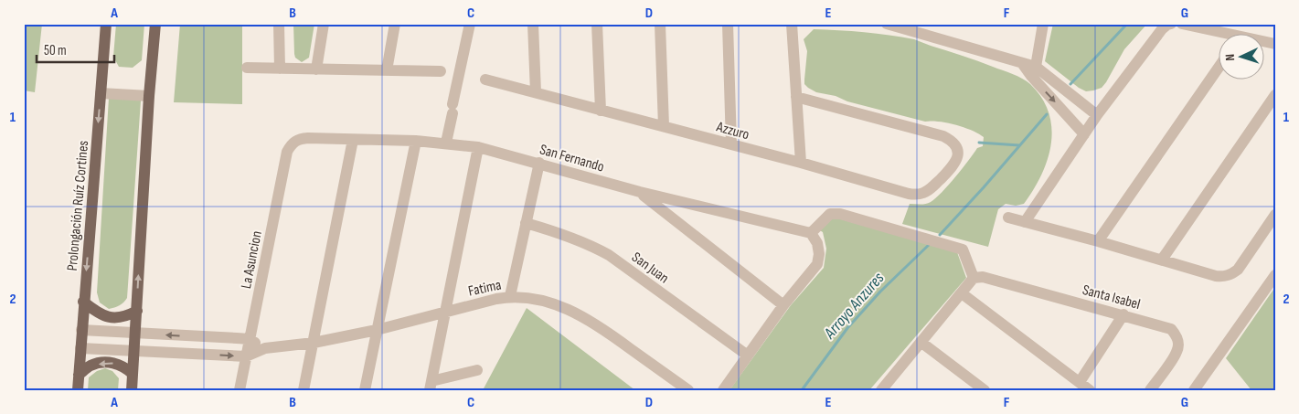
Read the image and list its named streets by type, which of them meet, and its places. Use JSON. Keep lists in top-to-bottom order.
{
  "streets": {
    "main road": ["Prolongación Ruíz Cortines"],
    "street": [
      "Azzuro",
      "San Fernando",
      "La Asuncion",
      "San Juan",
      "Fatima",
      "Santa Isabel"
    ]
  },
  "crossings": [
    ["San Fernando", "La Asuncion"],
    ["Prolongación Ruíz Cortines", "Fatima"],
    ["La Asuncion", "Fatima"]
  ],
  "water": ["Arroyo Anzures"],
  "scale_bar": "50 m",
  "north": "left",
  "grid": {
    "columns": [
      "A",
      "B",
      "C",
      "D",
      "E",
      "F",
      "G"
    ],
    "rows": ["1", "2"]
  }
}
